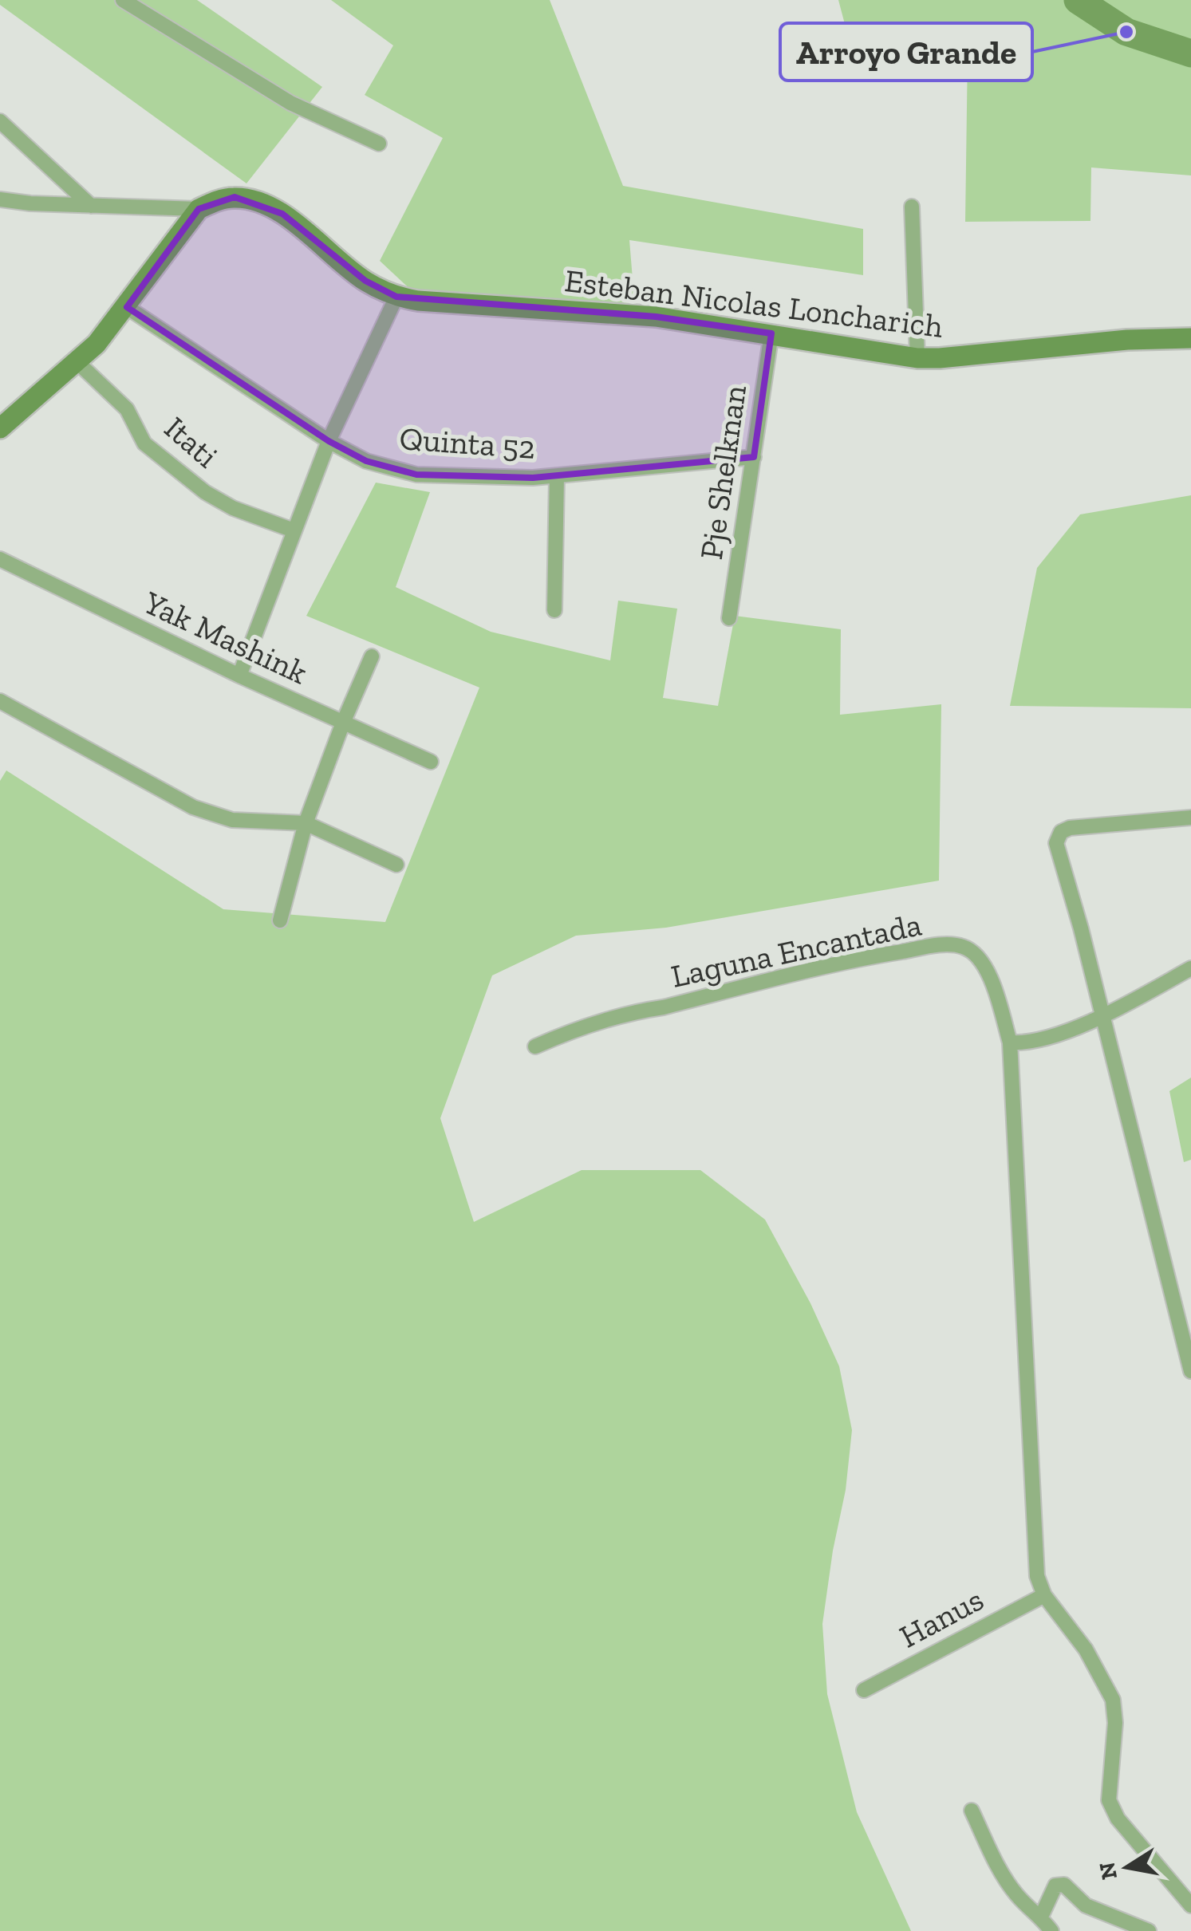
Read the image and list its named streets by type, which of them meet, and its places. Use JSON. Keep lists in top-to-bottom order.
{
  "streets": {
    "street": [
      "Esteban Nicolas Loncharich",
      "Itati",
      "Quinta 52",
      "Pje Shelknan",
      "Yak Mashink",
      "Laguna Encantada",
      "Hanus"
    ]
  },
  "crossings": [
    ["Esteban Nicolas Loncharich", "Pje Shelknan"],
    ["Quinta 52", "Pje Shelknan"],
    ["Laguna Encantada", "Hanus"]
  ],
  "places": ["Arroyo Grande"],
  "north": "left"
}
